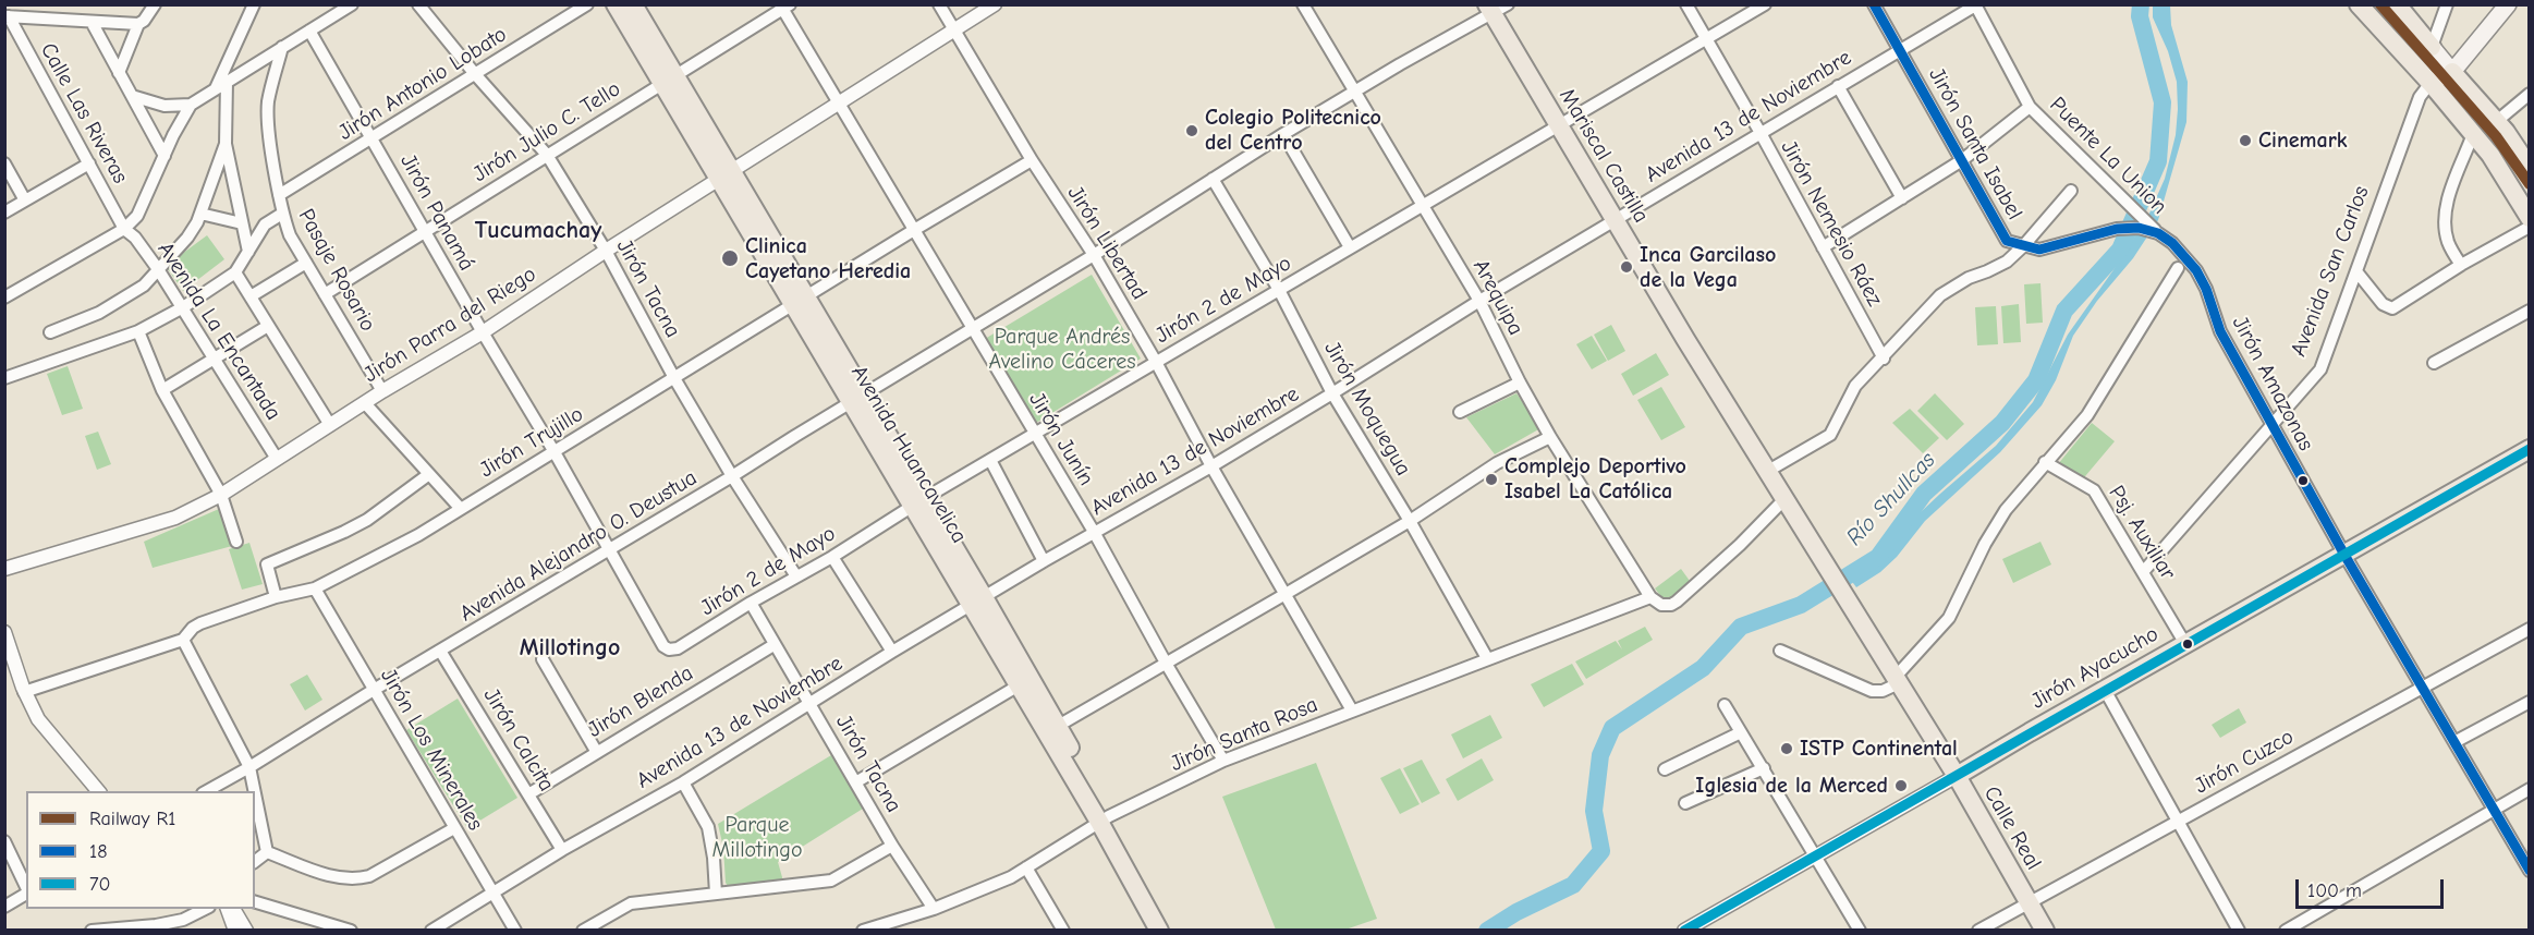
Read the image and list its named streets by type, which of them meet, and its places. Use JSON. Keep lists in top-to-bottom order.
{
  "streets": {
    "main road": [
      "Mariscal Castilla",
      "Avenida Huancavelica",
      "Jirón Ayacucho",
      "Calle Real"
    ],
    "street": [
      "Jirón Antonio Lobato",
      "Calle Las Riveras",
      "Avenida 13 de Noviembre",
      "Jirón Julio C. Tello",
      "Jirón Santa Isabel",
      "Puente La Union",
      "Jirón Panamá",
      "Jirón Nemesio Ráez",
      "Jirón Libertad",
      "Pasaje Rosario",
      "Avenida San Carlos",
      "Jirón Tacna",
      "Arequipa",
      "Jirón 2 de Mayo",
      "Jirón Parra del Riego",
      "Avenida La Encantada",
      "Jirón Amazonas",
      "Jirón Moquegua",
      "Jirón Junín",
      "Jirón Trujillo",
      "Psj. Auxiliar",
      "Avenida Alejandro O. Deustua",
      "Jirón Blenda",
      "Jirón Santa Rosa",
      "Jirón Calcita",
      "Jirón Los Minerales",
      "Jirón Cuzco"
    ]
  },
  "crossings": [
    ["Jirón Antonio Lobato", "Jirón Panamá"],
    ["Jirón Antonio Lobato", "Pasaje Rosario"],
    ["Jirón Antonio Lobato", "Jirón Tacna"],
    ["Calle Las Riveras", "Avenida La Encantada"],
    ["Avenida 13 de Noviembre", "Jirón Santa Isabel"],
    ["Avenida 13 de Noviembre", "Mariscal Castilla"],
    ["Avenida 13 de Noviembre", "Puente La Union"],
    ["Avenida 13 de Noviembre", "Jirón Nemesio Ráez"],
    ["Avenida 13 de Noviembre", "Jirón Libertad"],
    ["Avenida 13 de Noviembre", "Jirón Tacna"],
    ["Avenida 13 de Noviembre", "Arequipa"],
    ["Avenida 13 de Noviembre", "Jirón Moquegua"],
    ["Avenida 13 de Noviembre", "Jirón Junín"],
    ["Avenida 13 de Noviembre", "Avenida Huancavelica"],
    ["Avenida 13 de Noviembre", "Jirón Calcita"],
    ["Avenida 13 de Noviembre", "Jirón Los Minerales"],
    ["Jirón Julio C. Tello", "Jirón Panamá"],
    ["Jirón Julio C. Tello", "Pasaje Rosario"],
    ["Jirón Julio C. Tello", "Jirón Tacna"],
    ["Jirón Julio C. Tello", "Jirón Junín"],
    ["Jirón Julio C. Tello", "Avenida Huancavelica"],
    ["Jirón Santa Isabel", "Puente La Union"],
    ["Jirón Santa Isabel", "Jirón Amazonas"],
    ["Mariscal Castilla", "Arequipa"],
    ["Mariscal Castilla", "Jirón 2 de Mayo"],
    ["Mariscal Castilla", "Avenida Alejandro O. Deustua"],
    ["Mariscal Castilla", "Calle Real"],
    ["Puente La Union", "Jirón Amazonas"],
    ["Jirón Panamá", "Jirón 2 de Mayo"],
    ["Jirón Panamá", "Jirón Parra del Riego"],
    ["Jirón Panamá", "Jirón Trujillo"],
    ["Jirón Panamá", "Avenida Alejandro O. Deustua"],
    ["Jirón Nemesio Ráez", "Jirón 2 de Mayo"],
    ["Jirón Libertad", "Jirón 2 de Mayo"],
    ["Jirón Libertad", "Jirón Parra del Riego"],
    ["Jirón Libertad", "Jirón Trujillo"],
    ["Jirón Libertad", "Avenida Alejandro O. Deustua"],
    ["Jirón Libertad", "Jirón Santa Rosa"],
    ["Pasaje Rosario", "Jirón Parra del Riego"],
    ["Avenida San Carlos", "Jirón Amazonas"],
    ["Avenida San Carlos", "Psj. Auxiliar"],
    ["Jirón Tacna", "Jirón 2 de Mayo"],
    ["Jirón Tacna", "Jirón Parra del Riego"],
    ["Jirón Tacna", "Jirón Trujillo"],
    ["Jirón Tacna", "Avenida Alejandro O. Deustua"],
    ["Jirón Tacna", "Jirón Blenda"],
    ["Jirón Tacna", "Jirón Santa Rosa"],
    ["Arequipa", "Jirón 2 de Mayo"],
    ["Arequipa", "Avenida Alejandro O. Deustua"],
    ["Arequipa", "Jirón Santa Rosa"],
    ["Arequipa", "Calle Real"],
    ["Jirón 2 de Mayo", "Jirón Moquegua"],
    ["Jirón 2 de Mayo", "Jirón Junín"],
    ["Jirón 2 de Mayo", "Avenida Huancavelica"],
    ["Jirón Parra del Riego", "Avenida La Encantada"],
    ["Jirón Parra del Riego", "Jirón Junín"],
    ["Jirón Parra del Riego", "Avenida Huancavelica"],
    ["Jirón Amazonas", "Jirón Ayacucho"],
    ["Jirón Amazonas", "Jirón Cuzco"],
    ["Jirón Moquegua", "Avenida Alejandro O. Deustua"],
    ["Jirón Moquegua", "Jirón Santa Rosa"],
    ["Jirón Junín", "Jirón Trujillo"],
    ["Jirón Junín", "Avenida Alejandro O. Deustua"],
    ["Jirón Junín", "Jirón Santa Rosa"],
    ["Jirón Trujillo", "Avenida Huancavelica"],
    ["Jirón Trujillo", "Jirón Los Minerales"],
    ["Avenida Huancavelica", "Avenida Alejandro O. Deustua"],
    ["Avenida Huancavelica", "Jirón Santa Rosa"],
    ["Psj. Auxiliar", "Jirón Ayacucho"],
    ["Avenida Alejandro O. Deustua", "Jirón Calcita"],
    ["Avenida Alejandro O. Deustua", "Jirón Los Minerales"],
    ["Jirón Ayacucho", "Calle Real"],
    ["Jirón Blenda", "Jirón Calcita"],
    ["Jirón Cuzco", "Calle Real"]
  ],
  "districts": ["Tucumachay", "Millotingo"],
  "water": ["Río Shullcas"],
  "parks": ["Parque Andrés Avelino Cáceres", "Parque Millotingo"],
  "places": [
    "Colegio Politecnico del Centro",
    "Cinemark",
    "Clinica Cayetano Heredia",
    "Inca Garcilaso de la Vega",
    "Complejo Deportivo Isabel La Católica",
    "ISTP Continental",
    "Iglesia de la Merced"
  ],
  "lines": ["rail line R1", "transit line 18", "transit line 70"],
  "legend": ["Railway R1", "18", "70"],
  "scale_bar": "100 m"
}
